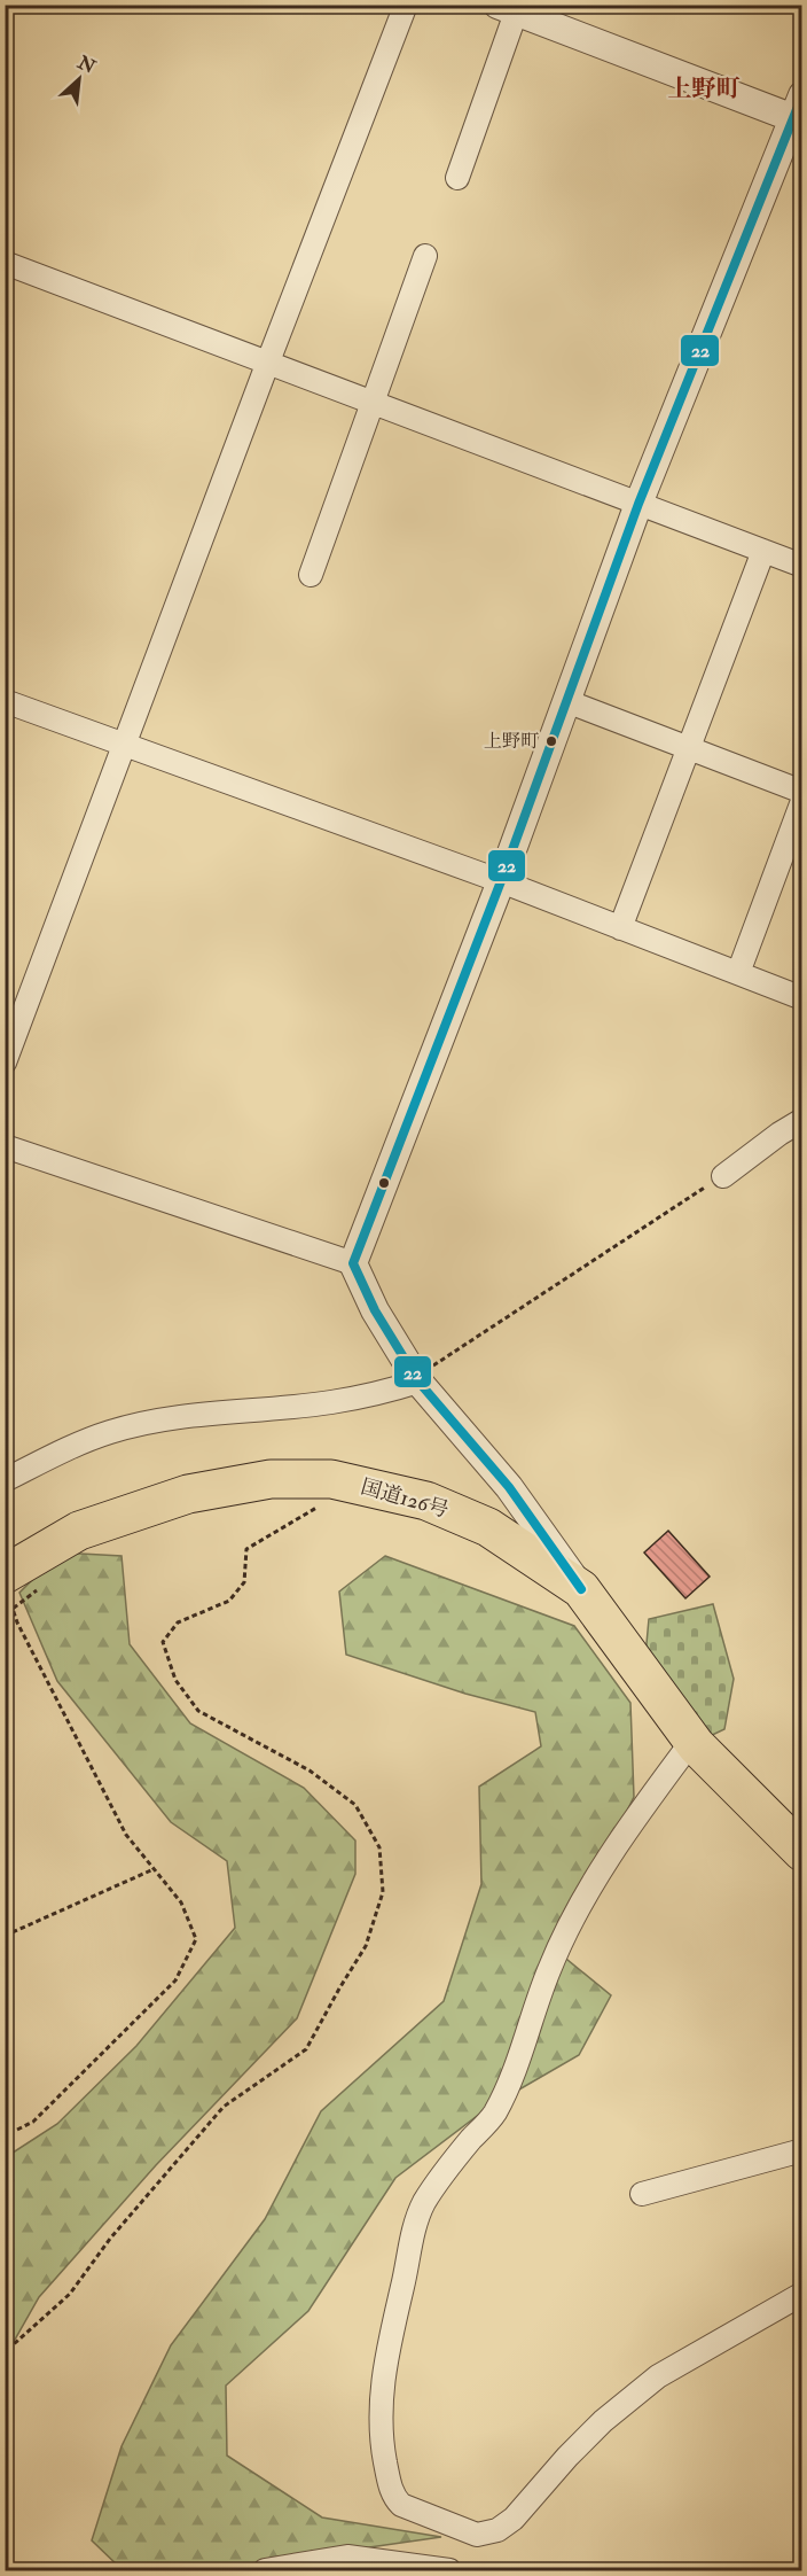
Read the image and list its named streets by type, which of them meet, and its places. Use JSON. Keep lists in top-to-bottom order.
{
  "streets": {
    "highway": ["国道126号"]
  },
  "districts": ["上野町"],
  "places": ["上野町"],
  "lines": ["transit line 22"],
  "north": "top right"
}
